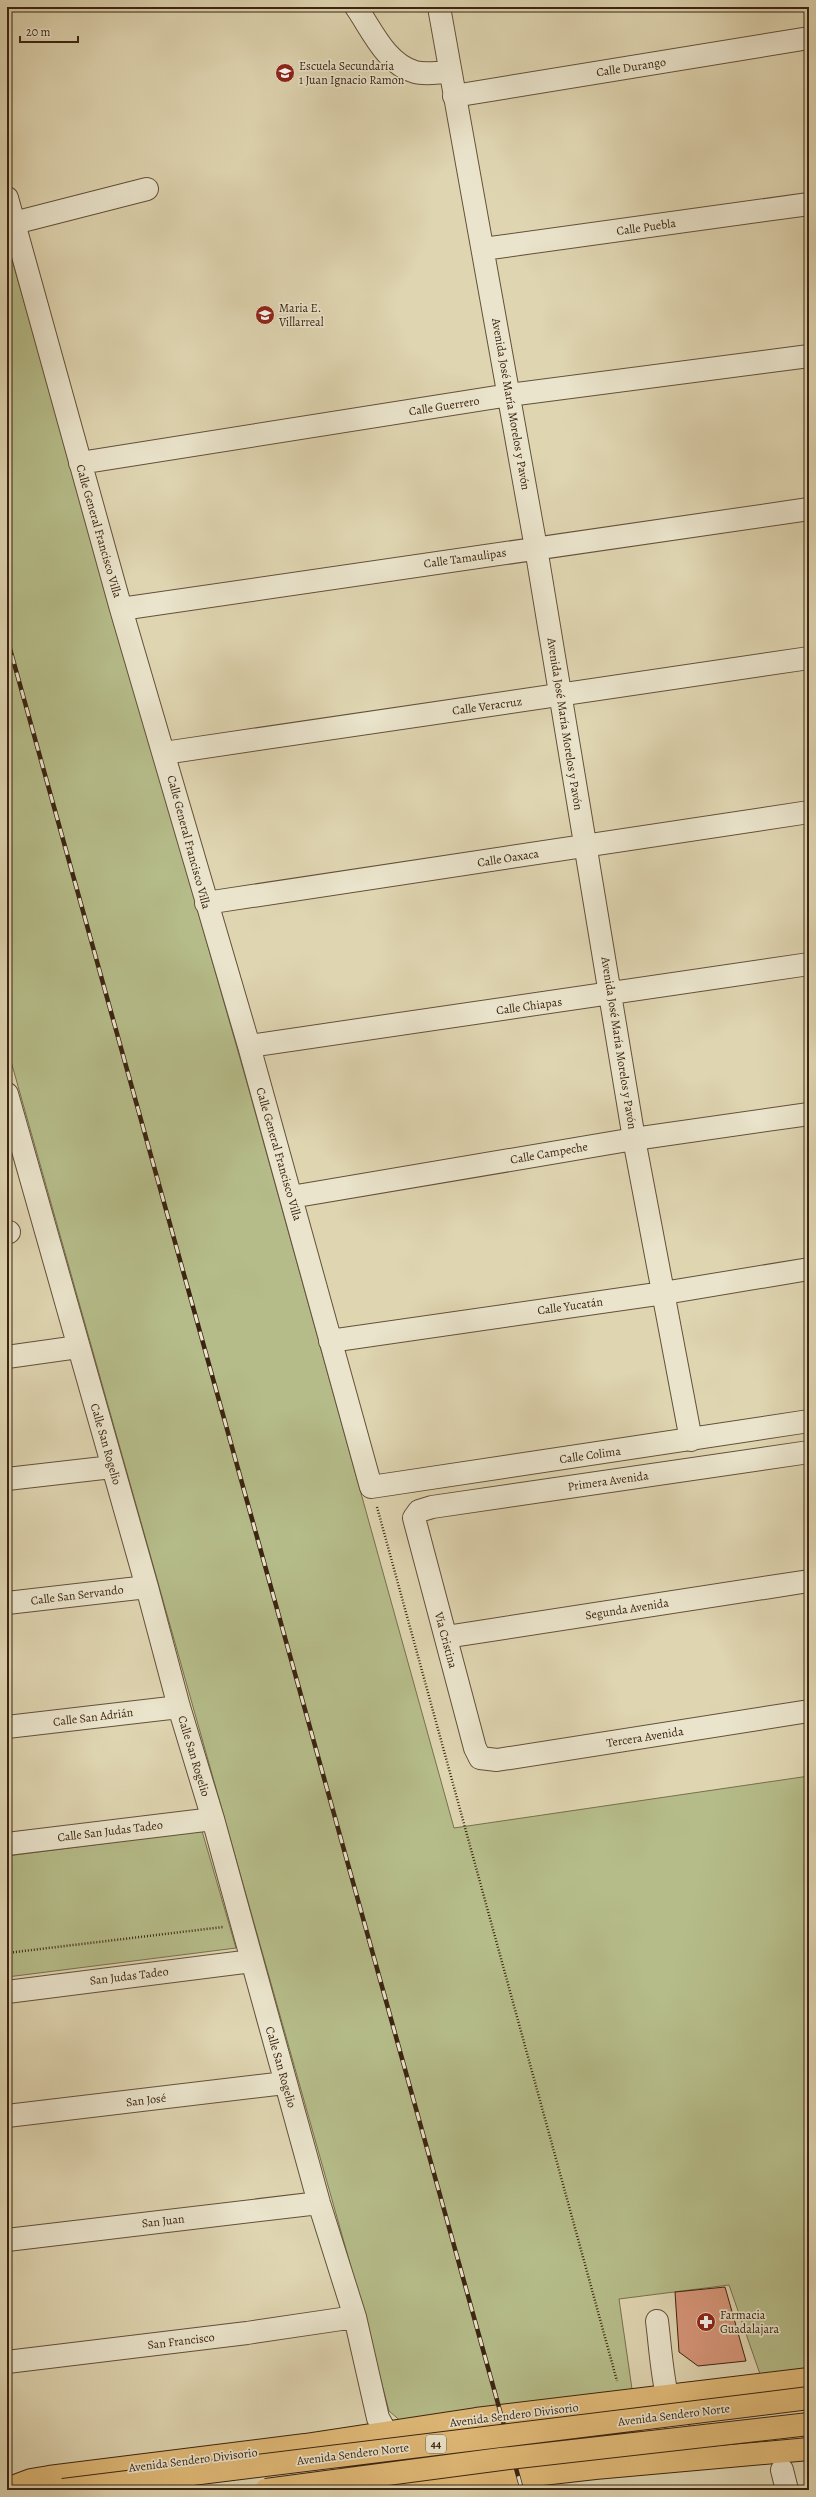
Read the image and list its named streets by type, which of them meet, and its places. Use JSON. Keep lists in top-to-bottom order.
{
  "streets": {
    "main road": ["Avenida Sendero Divisorio", "Avenida Sendero Norte", "44"],
    "street": [
      "Calle Durango",
      "Calle Puebla",
      "Avenida José María Morelos y Pavón",
      "Calle Guerrero",
      "Calle General Francisco Villa",
      "Calle Tamaulipas",
      "Calle Veracruz",
      "Calle Oaxaca",
      "Calle Chiapas",
      "Calle Campeche",
      "Calle Yucatán",
      "Calle San Rogelio",
      "Calle Colima",
      "Primera Avenida",
      "Calle San Servando",
      "Segunda Avenida",
      "Vía Cristina",
      "Calle San Adrián",
      "Tercera Avenida",
      "Calle San Judas Tadeo",
      "San Judas Tadeo",
      "San José",
      "San Juan",
      "San Francisco"
    ]
  },
  "crossings": [
    ["Calle Durango", "Avenida José María Morelos y Pavón"],
    ["Calle Puebla", "Avenida José María Morelos y Pavón"],
    ["Avenida José María Morelos y Pavón", "Calle Guerrero"],
    ["Avenida José María Morelos y Pavón", "Calle Tamaulipas"],
    ["Avenida José María Morelos y Pavón", "Calle Veracruz"],
    ["Avenida José María Morelos y Pavón", "Calle Oaxaca"],
    ["Avenida José María Morelos y Pavón", "Calle Chiapas"],
    ["Avenida José María Morelos y Pavón", "Calle Campeche"],
    ["Avenida José María Morelos y Pavón", "Calle Yucatán"],
    ["Avenida José María Morelos y Pavón", "Calle Colima"],
    ["Calle Guerrero", "Calle General Francisco Villa"],
    ["Calle General Francisco Villa", "Calle Tamaulipas"],
    ["Calle General Francisco Villa", "Calle Veracruz"],
    ["Calle General Francisco Villa", "Calle Oaxaca"],
    ["Calle General Francisco Villa", "Calle Chiapas"],
    ["Calle General Francisco Villa", "Calle Campeche"],
    ["Calle General Francisco Villa", "Calle Yucatán"],
    ["Calle General Francisco Villa", "Calle Colima"],
    ["Calle San Rogelio", "Calle San Servando"],
    ["Calle San Rogelio", "Calle San Adrián"],
    ["Calle San Rogelio", "Calle San Judas Tadeo"],
    ["Calle San Rogelio", "San Judas Tadeo"],
    ["Calle San Rogelio", "San José"],
    ["Calle San Rogelio", "San Juan"],
    ["Calle San Rogelio", "San Francisco"],
    ["Calle San Rogelio", "Avenida Sendero Divisorio"],
    ["Primera Avenida", "Vía Cristina"],
    ["Segunda Avenida", "Vía Cristina"],
    ["Vía Cristina", "Tercera Avenida"],
    ["Avenida Sendero Norte", "44"]
  ],
  "places": {
    "school or university": ["Escuela Secundaria 1 Juan Ignacio Ramon", "Maria E. Villarreal"],
    "pharmacy": ["Farmacia Guadalajara"]
  },
  "scale_bar": "20 m"
}
